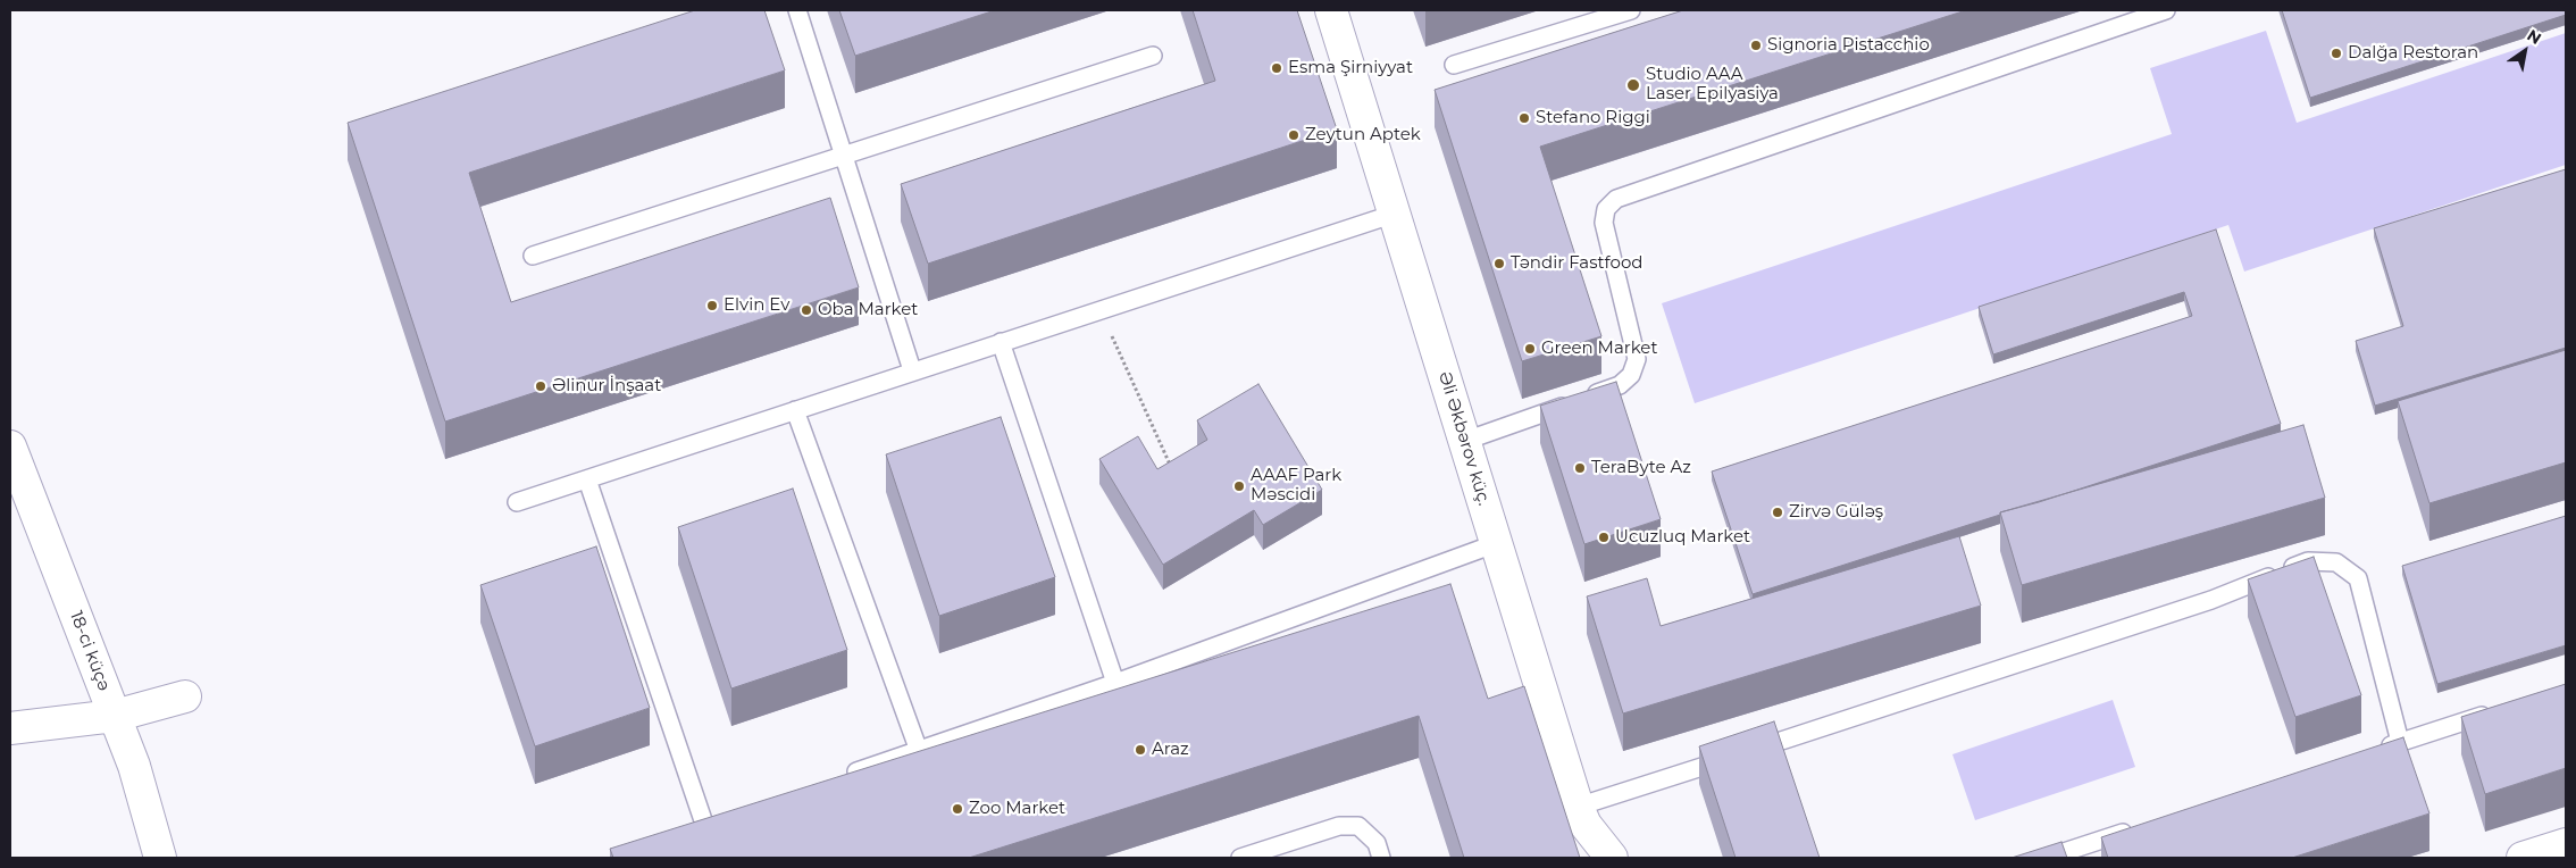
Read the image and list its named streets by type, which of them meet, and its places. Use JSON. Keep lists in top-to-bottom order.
{
  "streets": {
    "street": ["Əli Əkbərov küç.", "18-ci küçə"]
  },
  "places": [
    "Signoria Pistacchio",
    "Dalğa Restoran",
    "Esma Şirniyyat",
    "Studio AAA Laser Epilyasiya",
    "Stefano Riggi",
    "Zeytun Aptek",
    "Təndir Fastfood",
    "Elvin Ev",
    "Oba Market",
    "Green Market",
    "Əlinur İnşaat",
    "TeraByte Az",
    "AAAF Park Məscidi",
    "Zirvə Güləş",
    "Ucuzluq Market",
    "Araz",
    "Zoo Market"
  ],
  "north": "top right"
}
